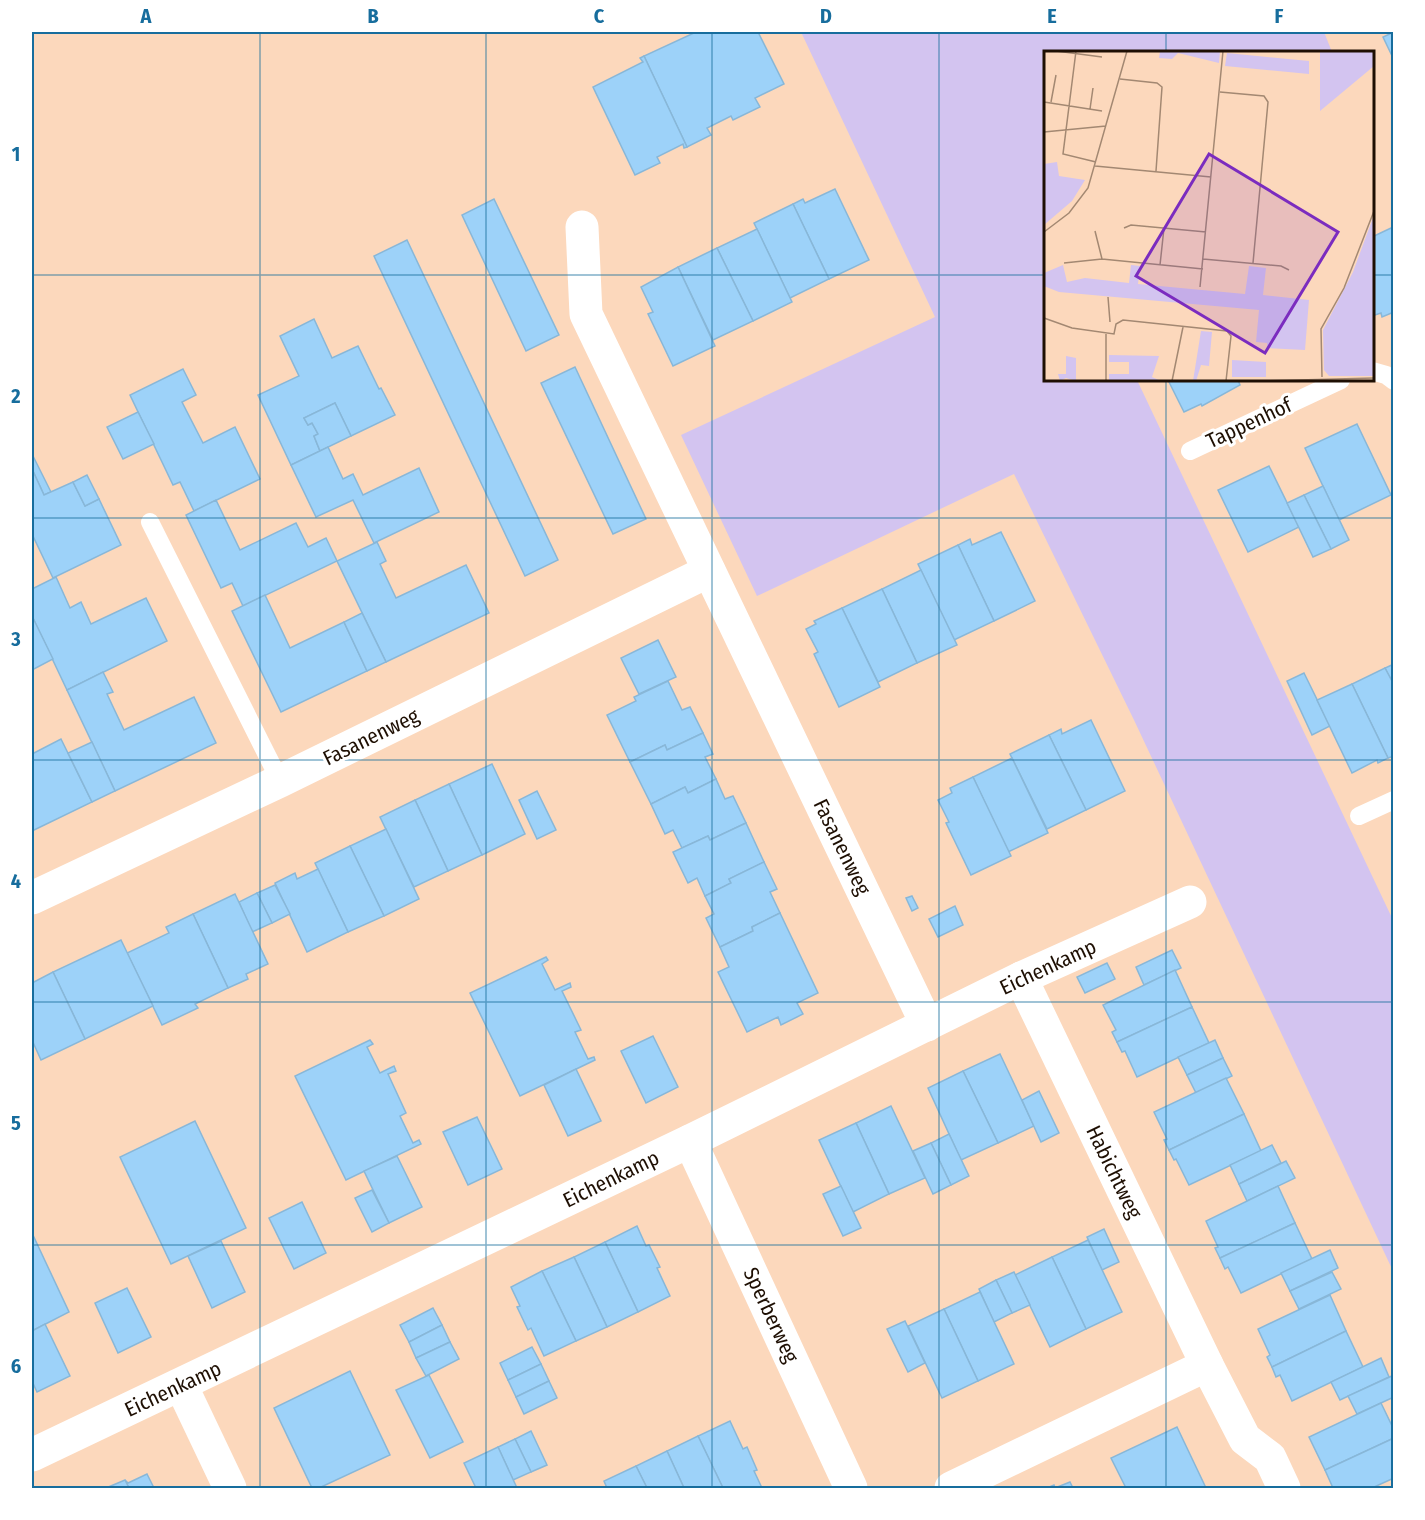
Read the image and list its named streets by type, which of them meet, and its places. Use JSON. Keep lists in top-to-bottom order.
{
  "streets": {
    "street": [
      "Fasanenweg",
      "Eichenkamp",
      "Habichtweg",
      "Sperberweg"
    ],
    "lane": ["Tappenhof"]
  },
  "crossings": [
    ["Fasanenweg", "Eichenkamp"],
    ["Eichenkamp", "Habichtweg"],
    ["Eichenkamp", "Sperberweg"]
  ],
  "grid": {
    "columns": [
      "A",
      "B",
      "C",
      "D",
      "E",
      "F"
    ],
    "rows": [
      "1",
      "2",
      "3",
      "4",
      "5",
      "6"
    ]
  }
}
